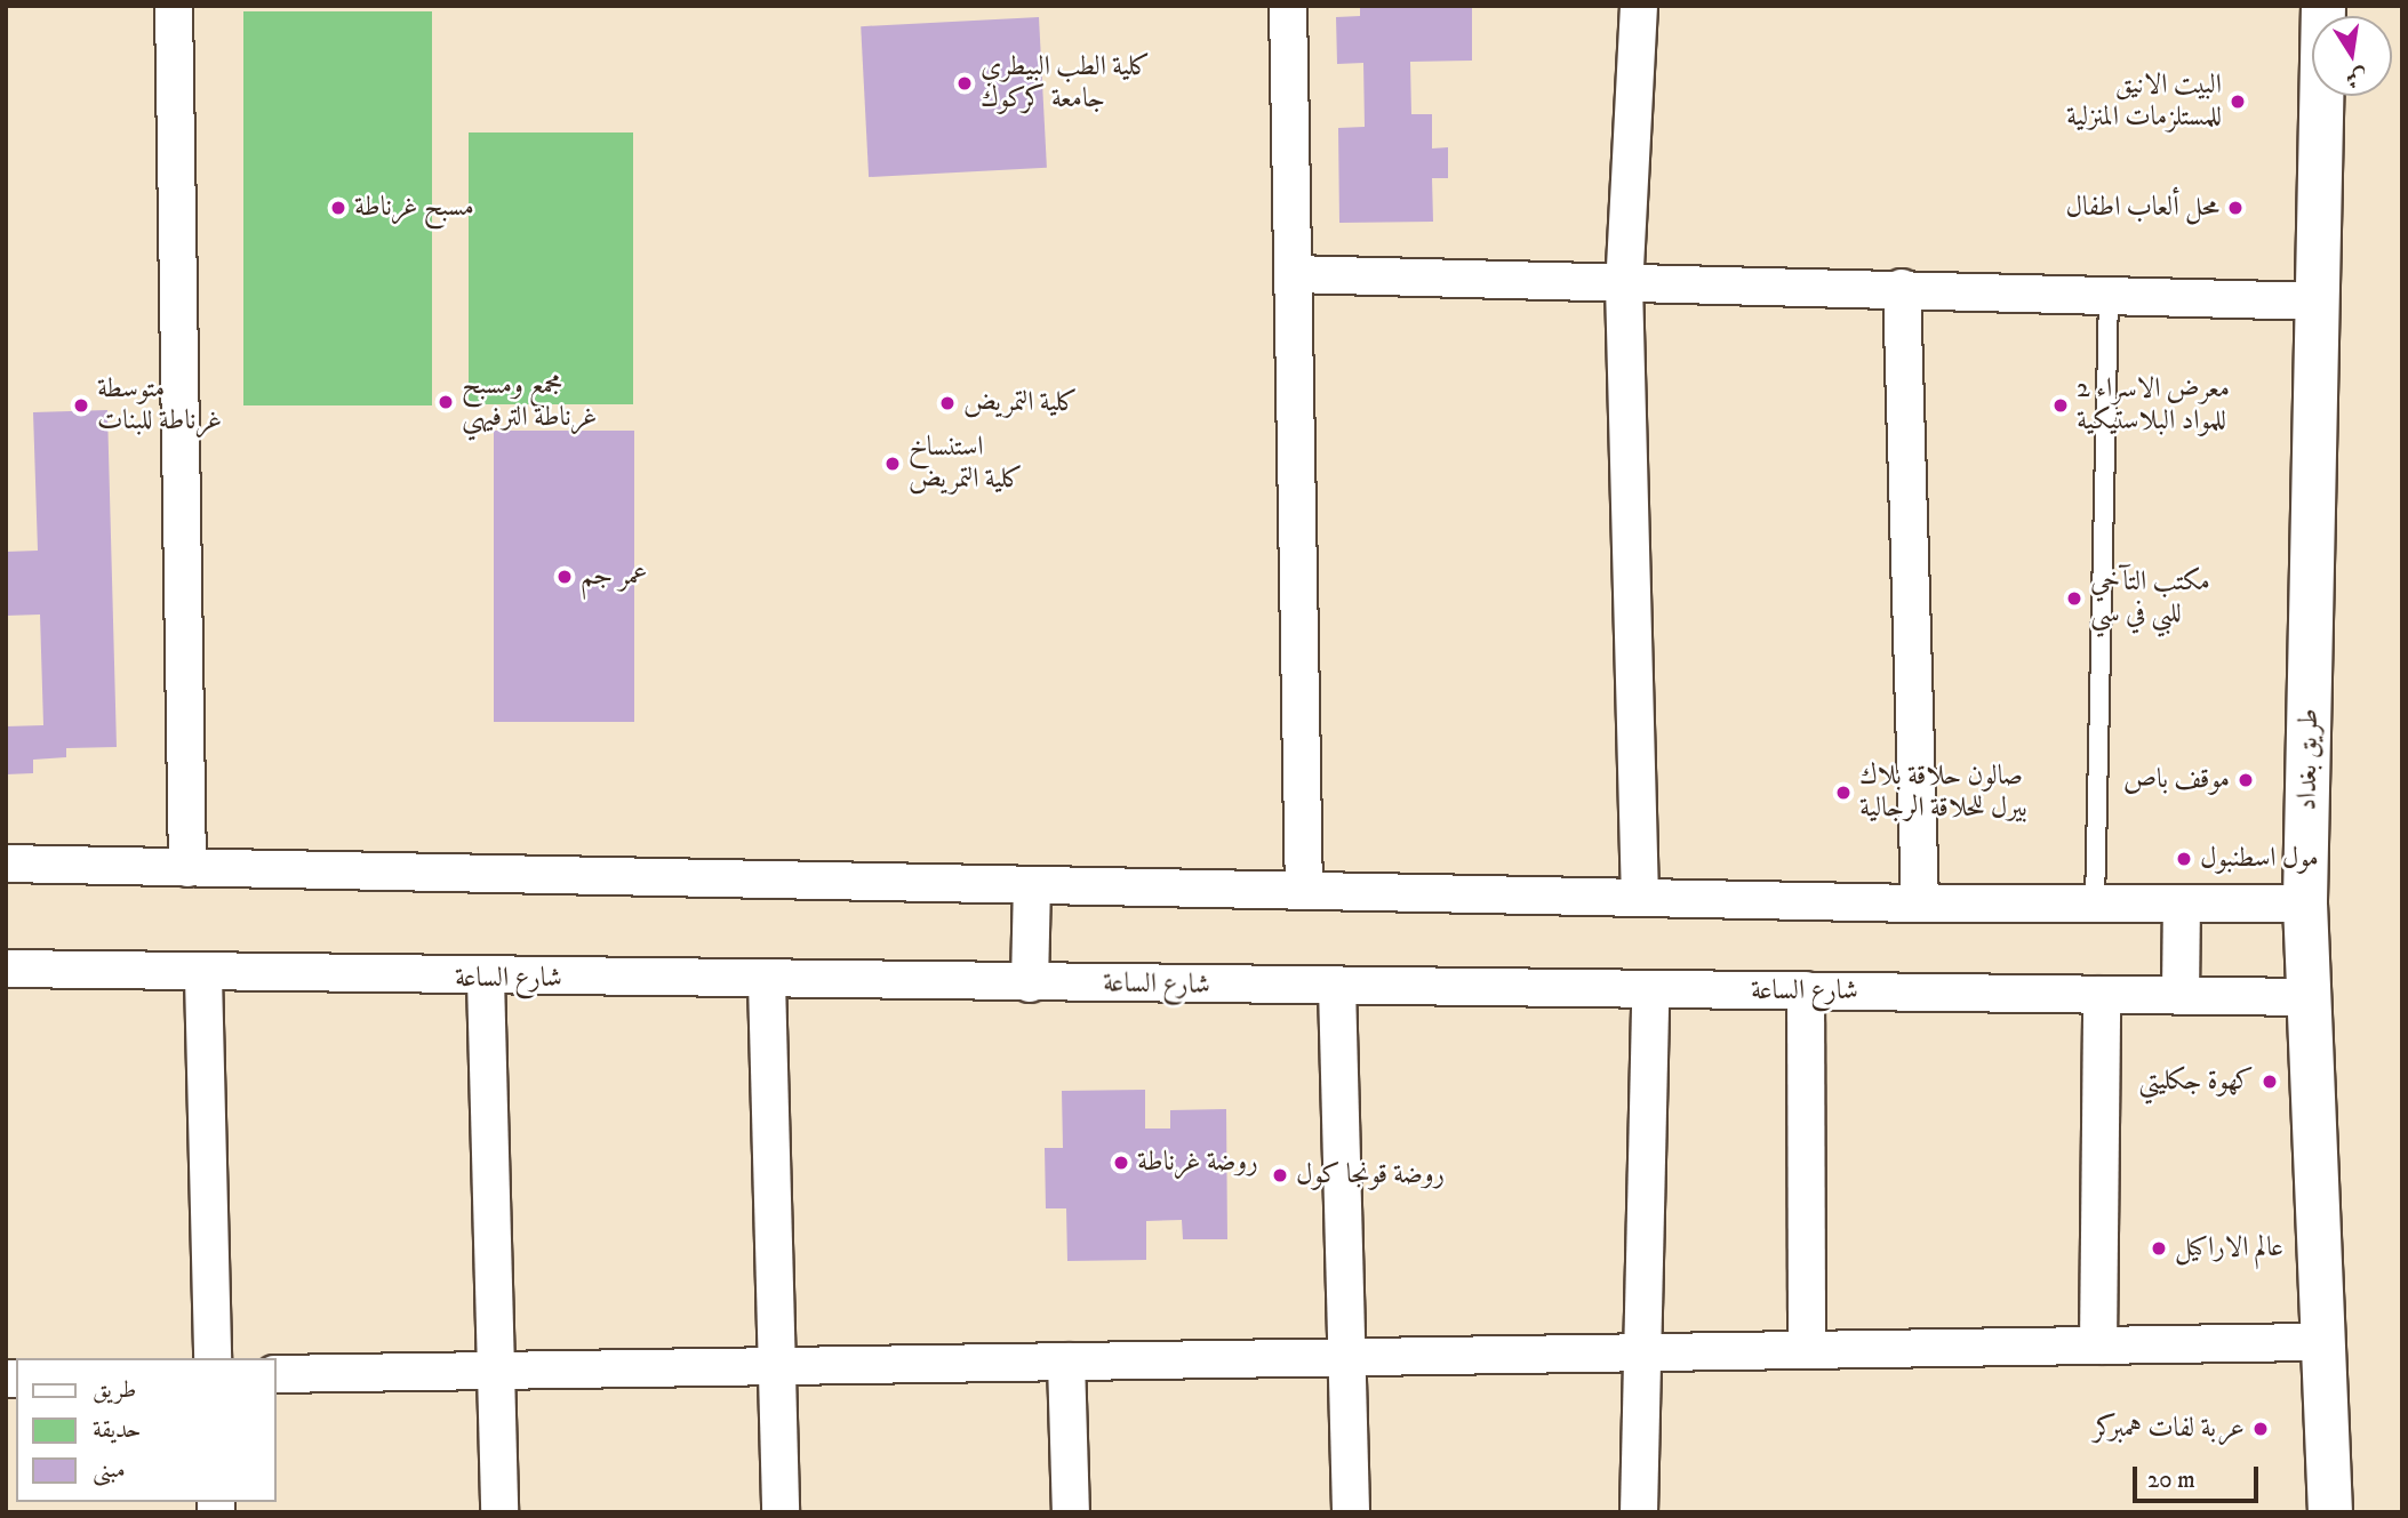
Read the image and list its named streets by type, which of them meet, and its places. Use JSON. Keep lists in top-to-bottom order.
{
  "streets": {
    "main road": ["طريق بغداد"],
    "street": ["شارع الساعة"]
  },
  "crossings": [
    ["طريق بغداد", "شارع الساعة"]
  ],
  "places": [
    "كلية الطب البيطري جامعة كركوك",
    "البيت الانيق للمستلزمات المنزلية",
    "مسبح غرناطة",
    "محل ألعاب اطفال",
    "مجمع ومسبح غرناطة الترفيهي",
    "كلية التمريض",
    "متوسطة غرناطة للبنات",
    "معرض الاسراء 2 للمواد البلاستيكية",
    "استنساخ کلیة التمریض",
    "عمر جم",
    "مكتب التآخي للبي في سي",
    "موقف باص",
    "صالون حلاقة بلاك بيرل للحلاقة الرجالية",
    "مول اسطنبول",
    "كهوة جكليتي",
    "روضة غرناطة",
    "روضة قونجا كول",
    "عالم الاراكيل",
    "عربة لفات همبركر"
  ],
  "legend": ["طريق", "حديقة", "مبنى"],
  "scale_bar": "20 m",
  "north": "bottom"
}
